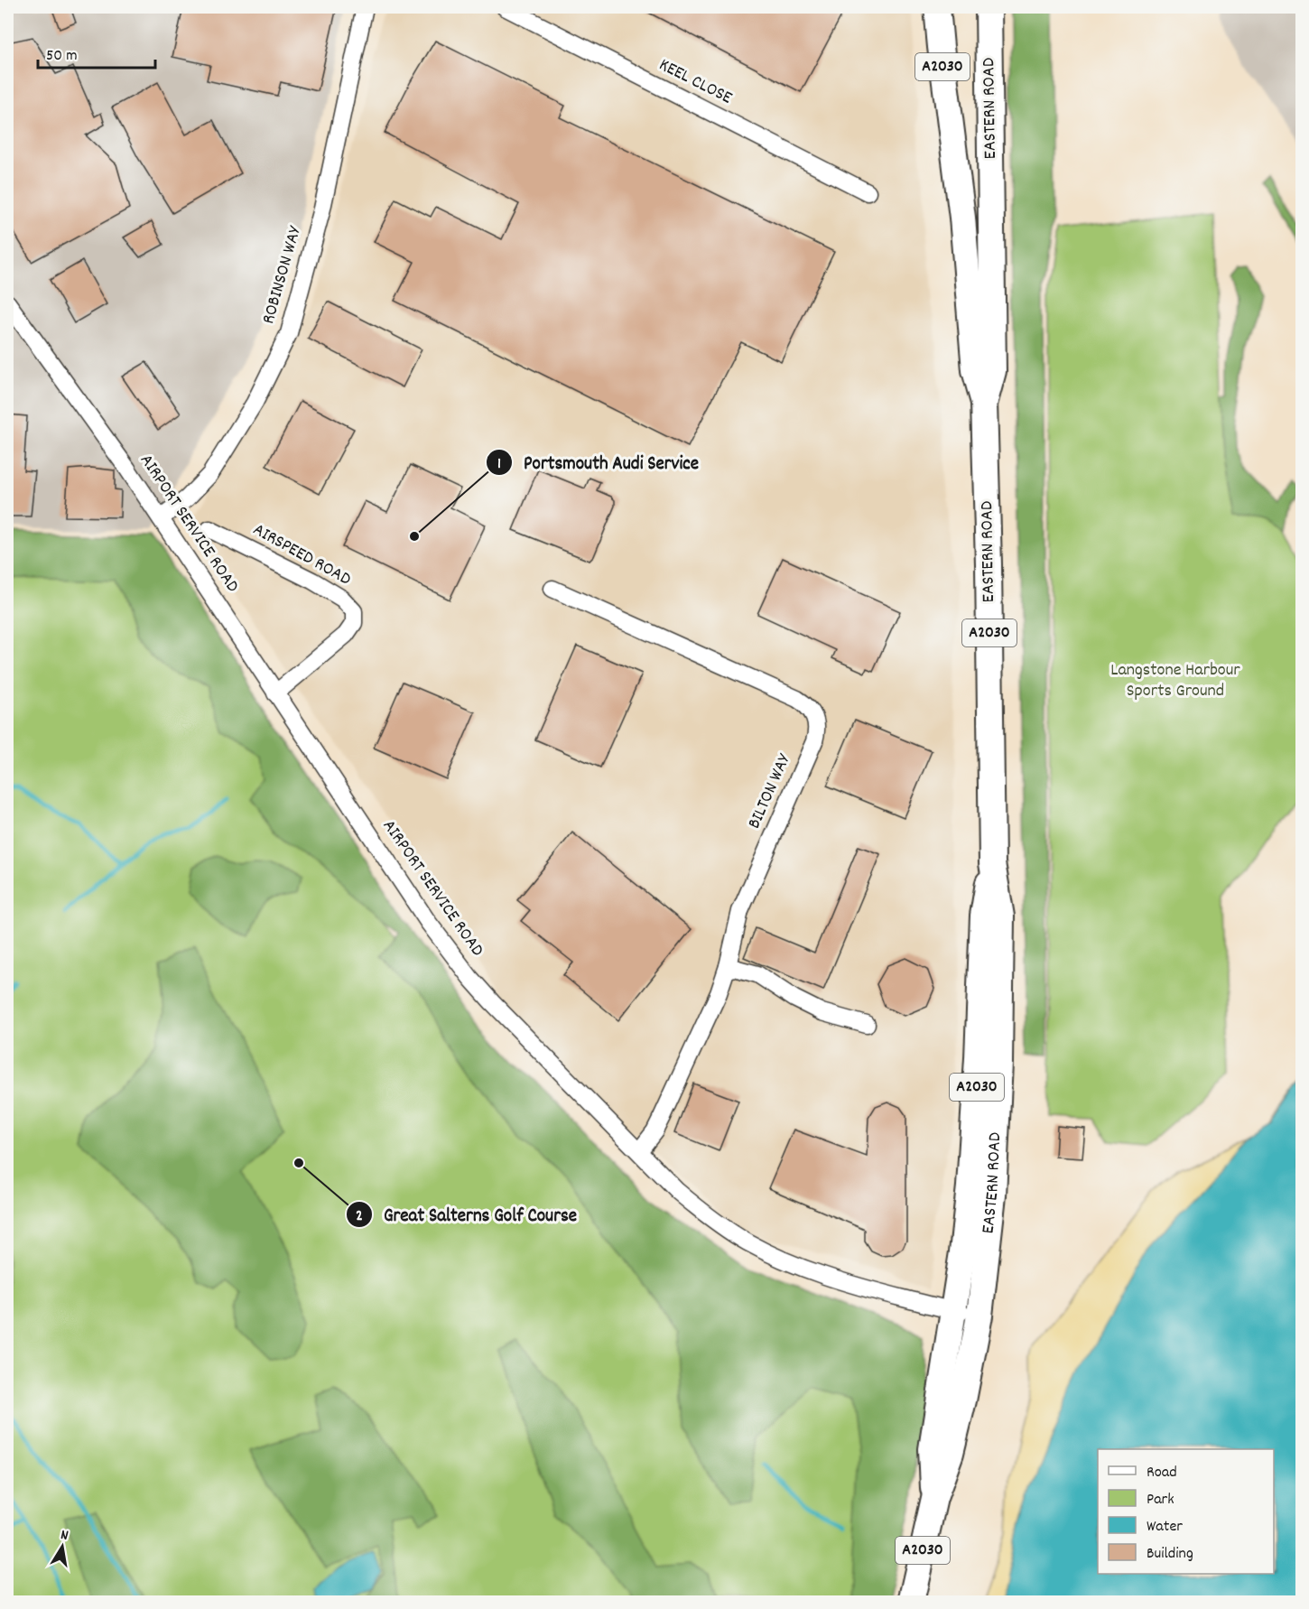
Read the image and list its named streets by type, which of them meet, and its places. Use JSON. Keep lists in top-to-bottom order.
{
  "streets": {
    "main road": ["A2030", "EASTERN ROAD"],
    "street": [
      "KEEL CLOSE",
      "ROBINSON WAY",
      "AIRPORT SERVICE ROAD",
      "AIRSPEED ROAD",
      "BILTON WAY"
    ]
  },
  "crossings": [
    ["EASTERN ROAD", "AIRPORT SERVICE ROAD"],
    ["ROBINSON WAY", "AIRPORT SERVICE ROAD"],
    ["AIRPORT SERVICE ROAD", "AIRSPEED ROAD"],
    ["AIRPORT SERVICE ROAD", "BILTON WAY"]
  ],
  "parks": ["Langstone Harbour Sports Ground"],
  "places": ["Portsmouth Audi Service", "Great Salterns Golf Course"],
  "legend": [
    "Road",
    "Park",
    "Water",
    "Building"
  ],
  "scale_bar": "50 m",
  "north": "top"
}
